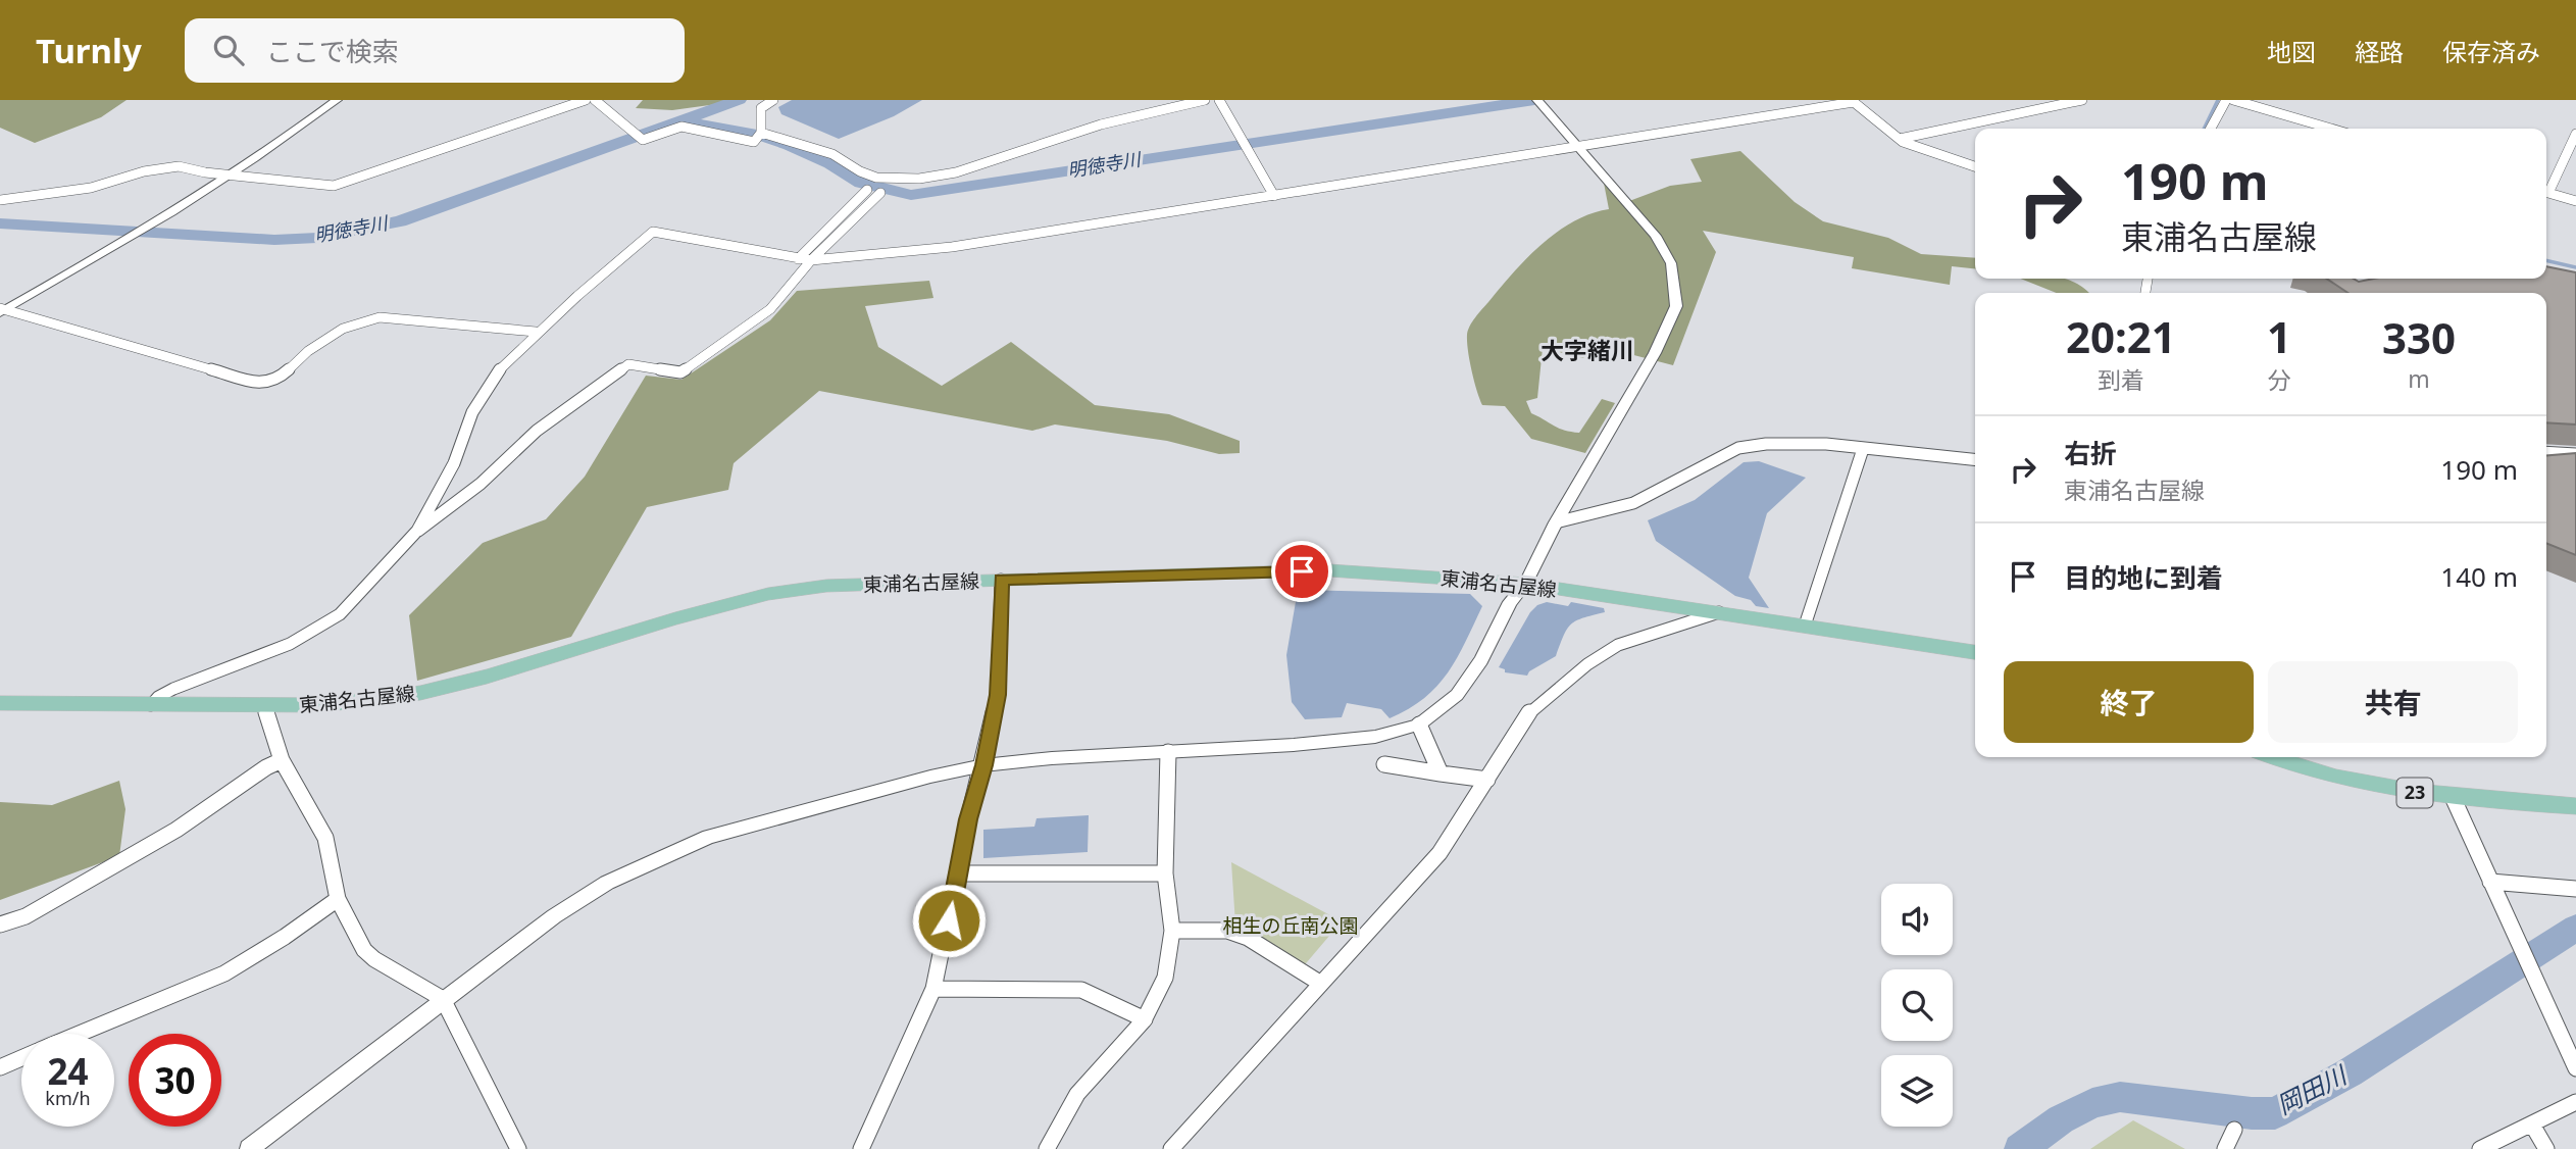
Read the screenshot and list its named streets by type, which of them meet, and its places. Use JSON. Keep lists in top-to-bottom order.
{
  "streets": {
    "main road": ["東浦名古屋線", "23"]
  },
  "districts": ["大字緒川"],
  "water": ["明徳寺川", "岡田川"],
  "parks": ["相生の丘南公園"],
  "page": {
    "header": "Turnly",
    "search": "ここで検索",
    "nav": ["地図", "経路", "保存済み"],
    "turn": ["190 m", "東浦名古屋線"],
    "eta": [
      "20:21",
      "到着",
      "1",
      "分",
      "330",
      "m"
    ],
    "list": [
      {
        "name": "右折",
        "note": "東浦名古屋線",
        "value": "190 m"
      },
      {
        "name": "目的地に到着",
        "value": "140 m"
      }
    ],
    "buttons": ["終了", "共有"],
    "speed": "24 km/h",
    "limit": "30"
  }
}
